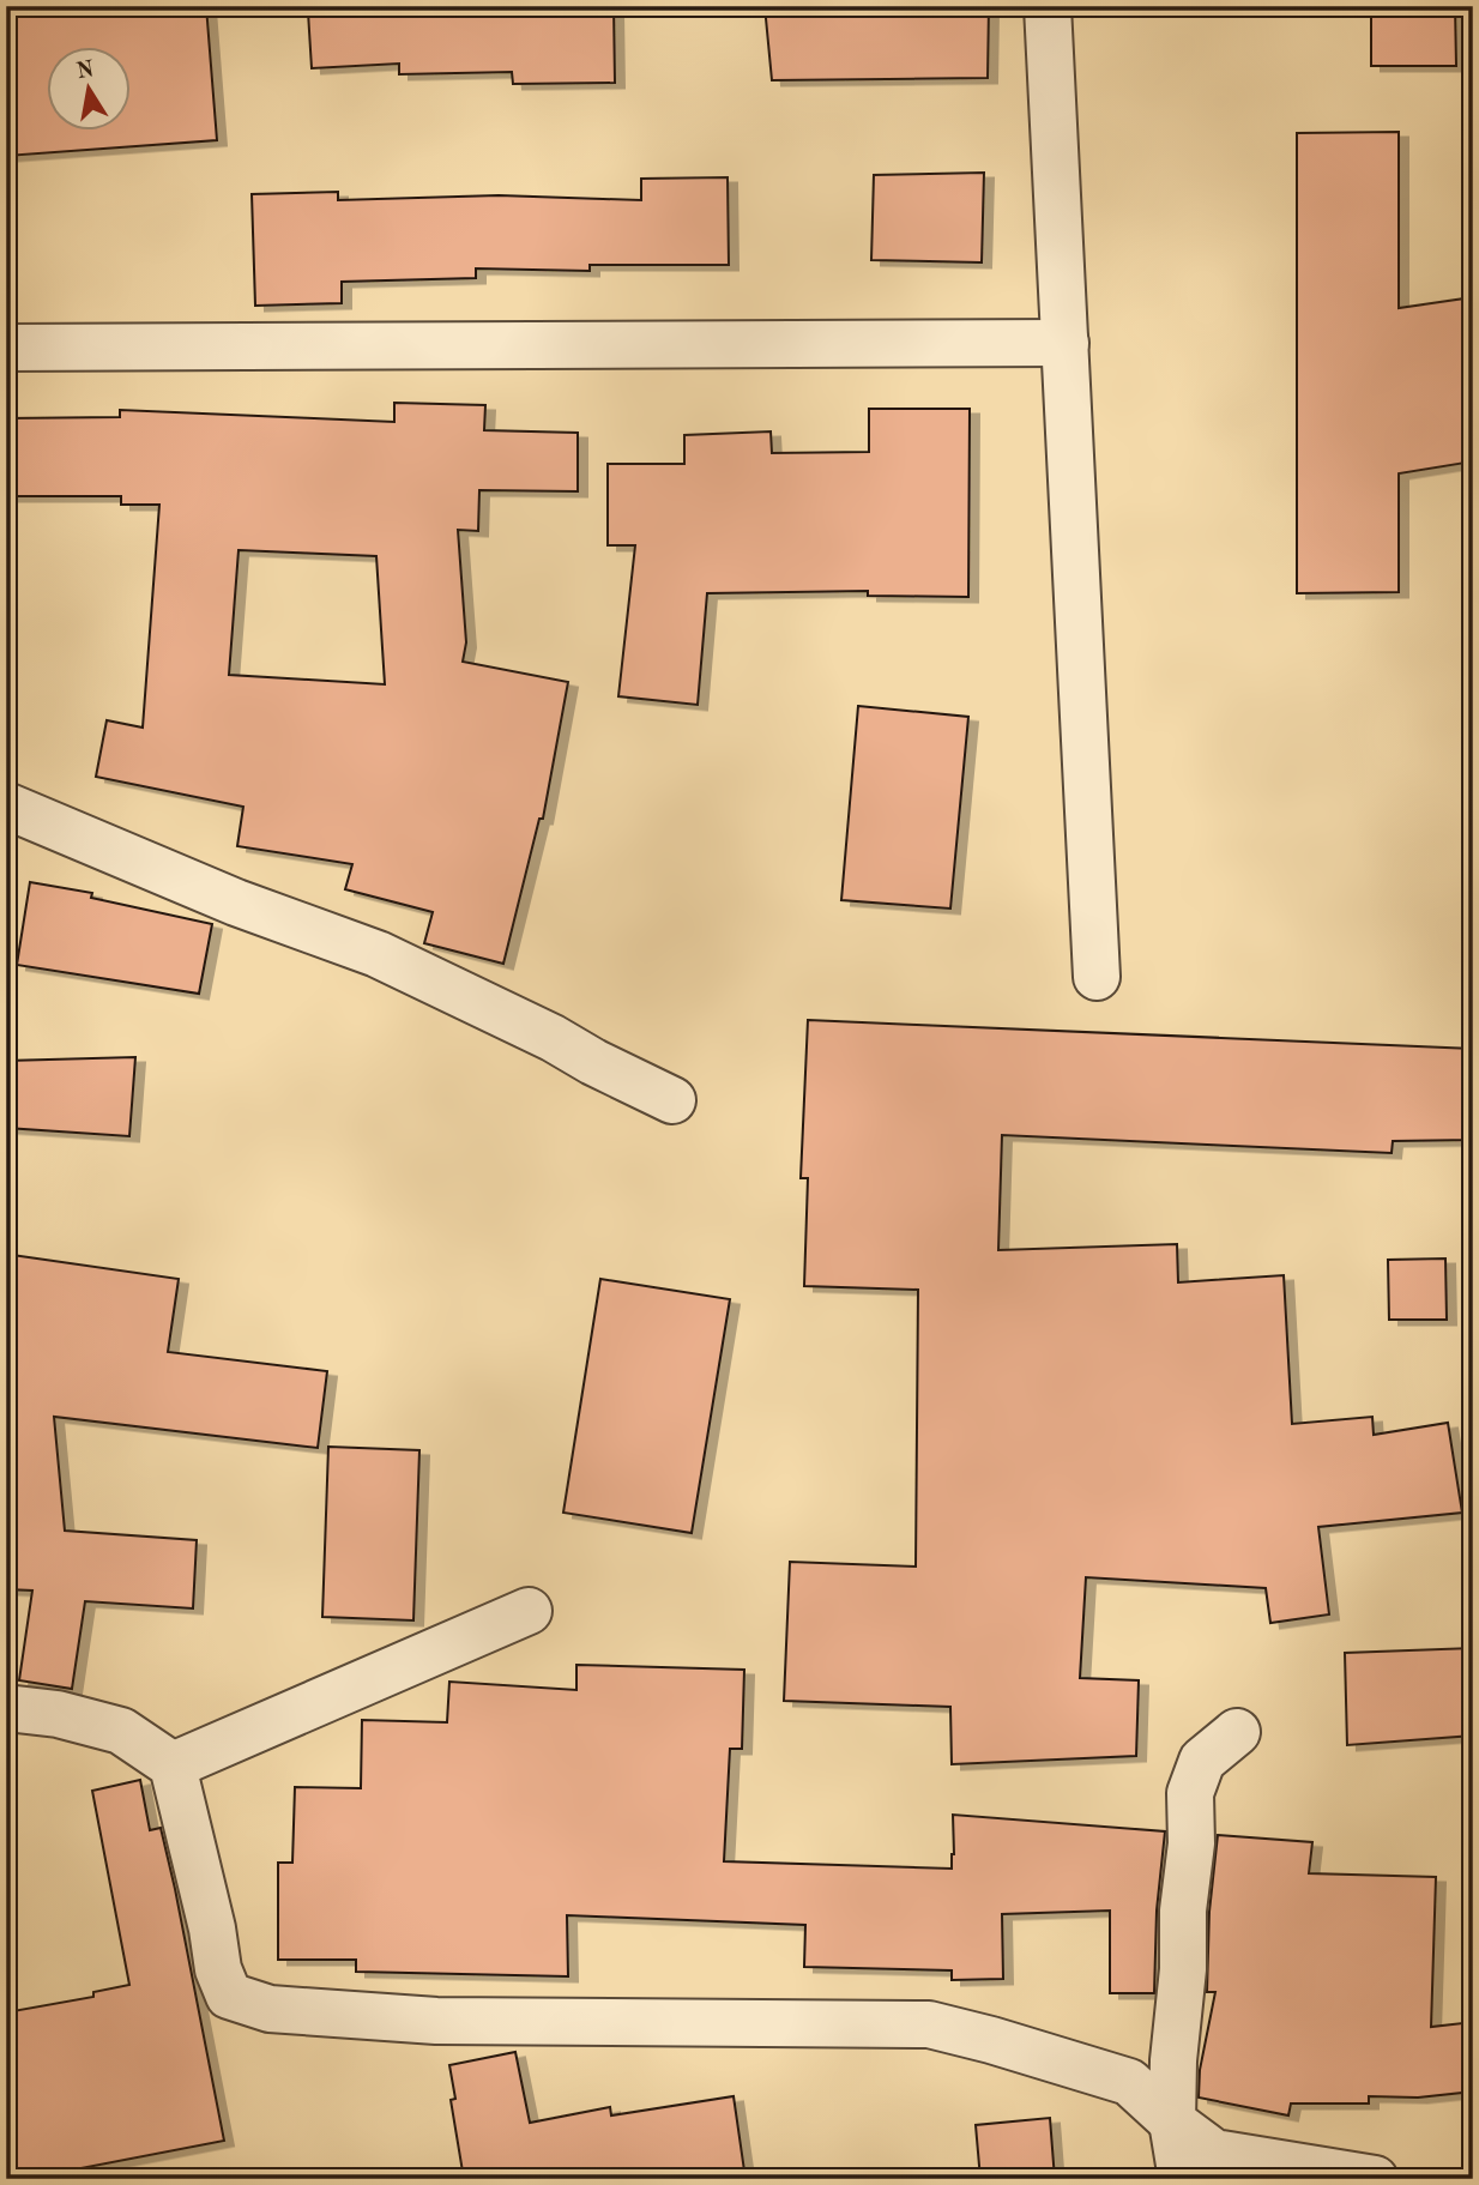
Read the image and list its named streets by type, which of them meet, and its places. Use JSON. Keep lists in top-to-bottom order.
{
  "north": "top"
}
